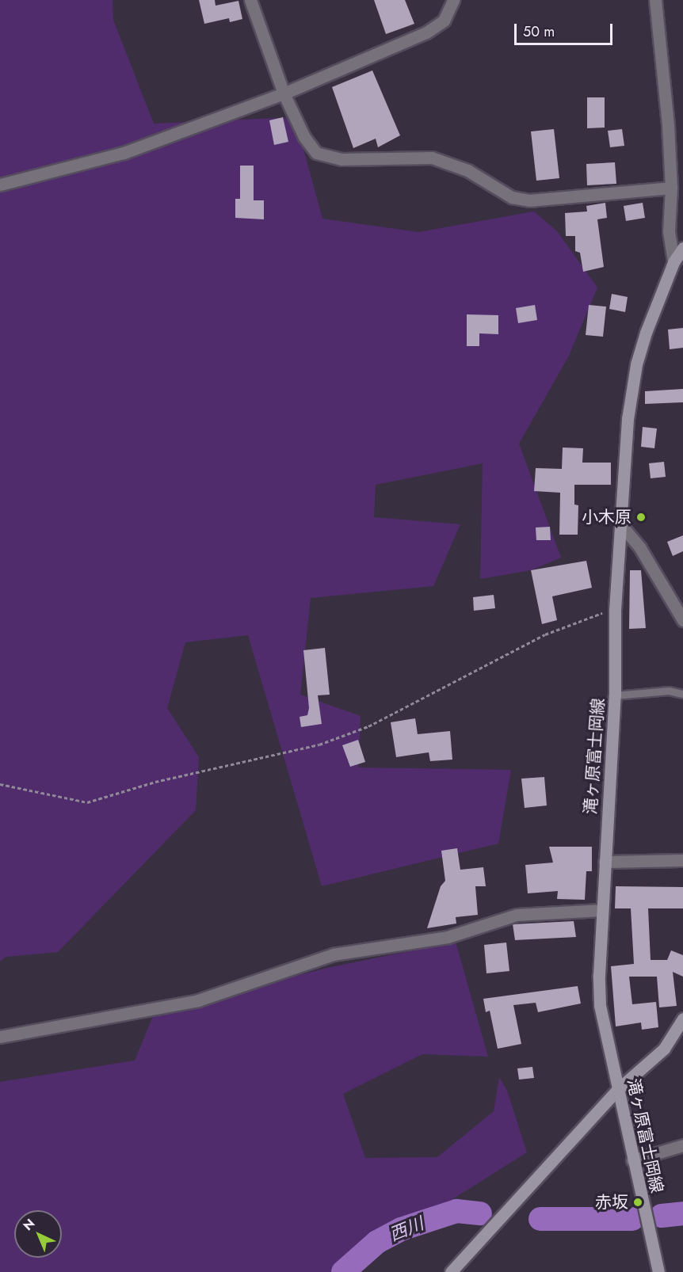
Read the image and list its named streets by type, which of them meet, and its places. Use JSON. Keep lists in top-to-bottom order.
{
  "streets": {
    "main road": ["滝ヶ原富士岡線"]
  },
  "water": ["西川"],
  "places": ["小木原", "赤坂"],
  "scale_bar": "50 m",
  "north": "top left"
}
